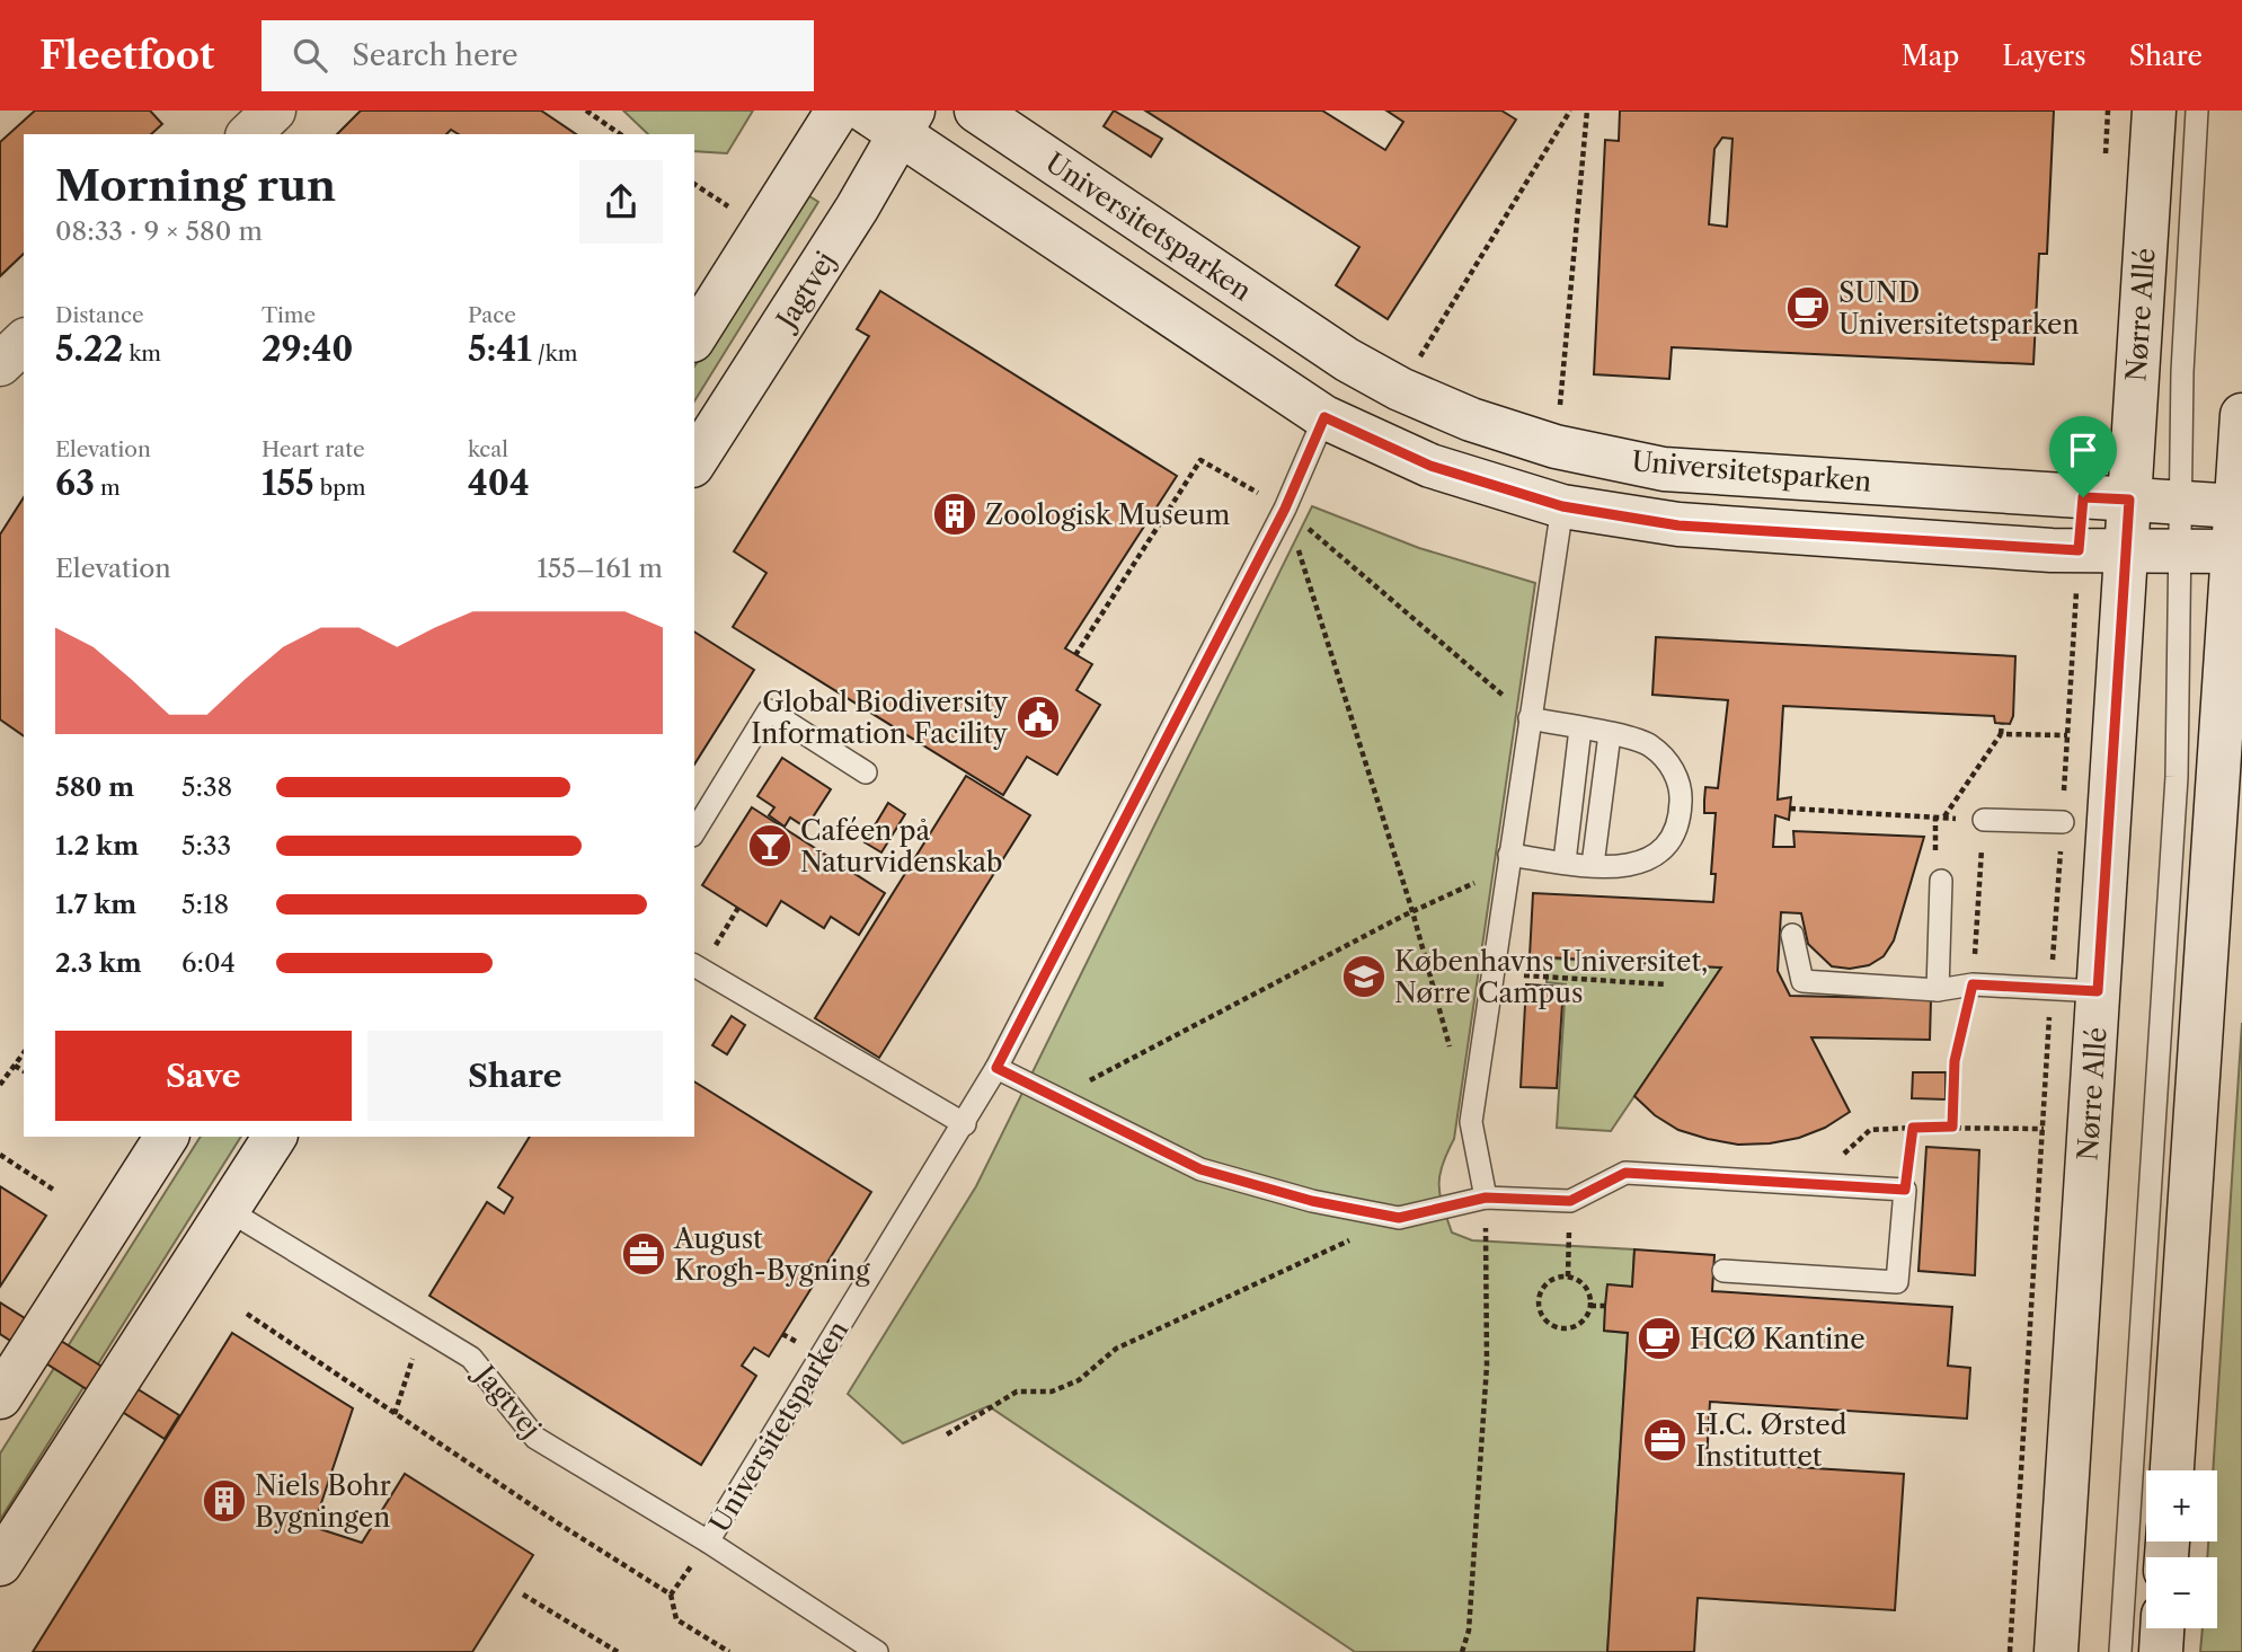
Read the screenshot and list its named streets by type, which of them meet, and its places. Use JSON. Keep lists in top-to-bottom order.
{
  "streets": {
    "street": ["Universitetsparken", "Jagtvej", "Nørre Allé"]
  },
  "crossings": [
    ["Universitetsparken", "Jagtvej"],
    ["Universitetsparken", "Nørre Allé"]
  ],
  "places": {
    "cafe": ["SUND Universitetsparken", "HCØ Kantine"],
    "building": ["Zoologisk Museum", "Niels Bohr Bygningen"],
    "public building": ["Global Biodiversity Information Facility"],
    "bar": ["Caféen på Naturvidenskab"],
    "school or university": ["Københavns Universitet, Nørre Campus"],
    "office": ["August Krogh-Bygning", "H.C. Ørsted Instituttet"]
  },
  "page": {
    "header": "Fleetfoot",
    "search": "Search here",
    "nav": ["Map", "Layers", "Share"],
    "heading": ["Morning run", "08:33 · 9 × 580 m"],
    "stats": [
      ["Distance", "5.22 km"],
      ["Time", "29:40"],
      ["Pace", "5:41 /km"],
      ["Elevation", "63 m"],
      ["Heart rate", "155 bpm"],
      ["kcal", "404"]
    ],
    "chart": ["Elevation", "155–161 m"],
    "list": [
      {
        "name": "580 m",
        "note": "5:38"
      },
      {
        "name": "1.2 km",
        "note": "5:33"
      },
      {
        "name": "1.7 km",
        "note": "5:18"
      },
      {
        "name": "2.3 km",
        "note": "6:04"
      }
    ],
    "buttons": ["Save", "Share"],
    "map_buttons": ["+", "−"]
  }
}
